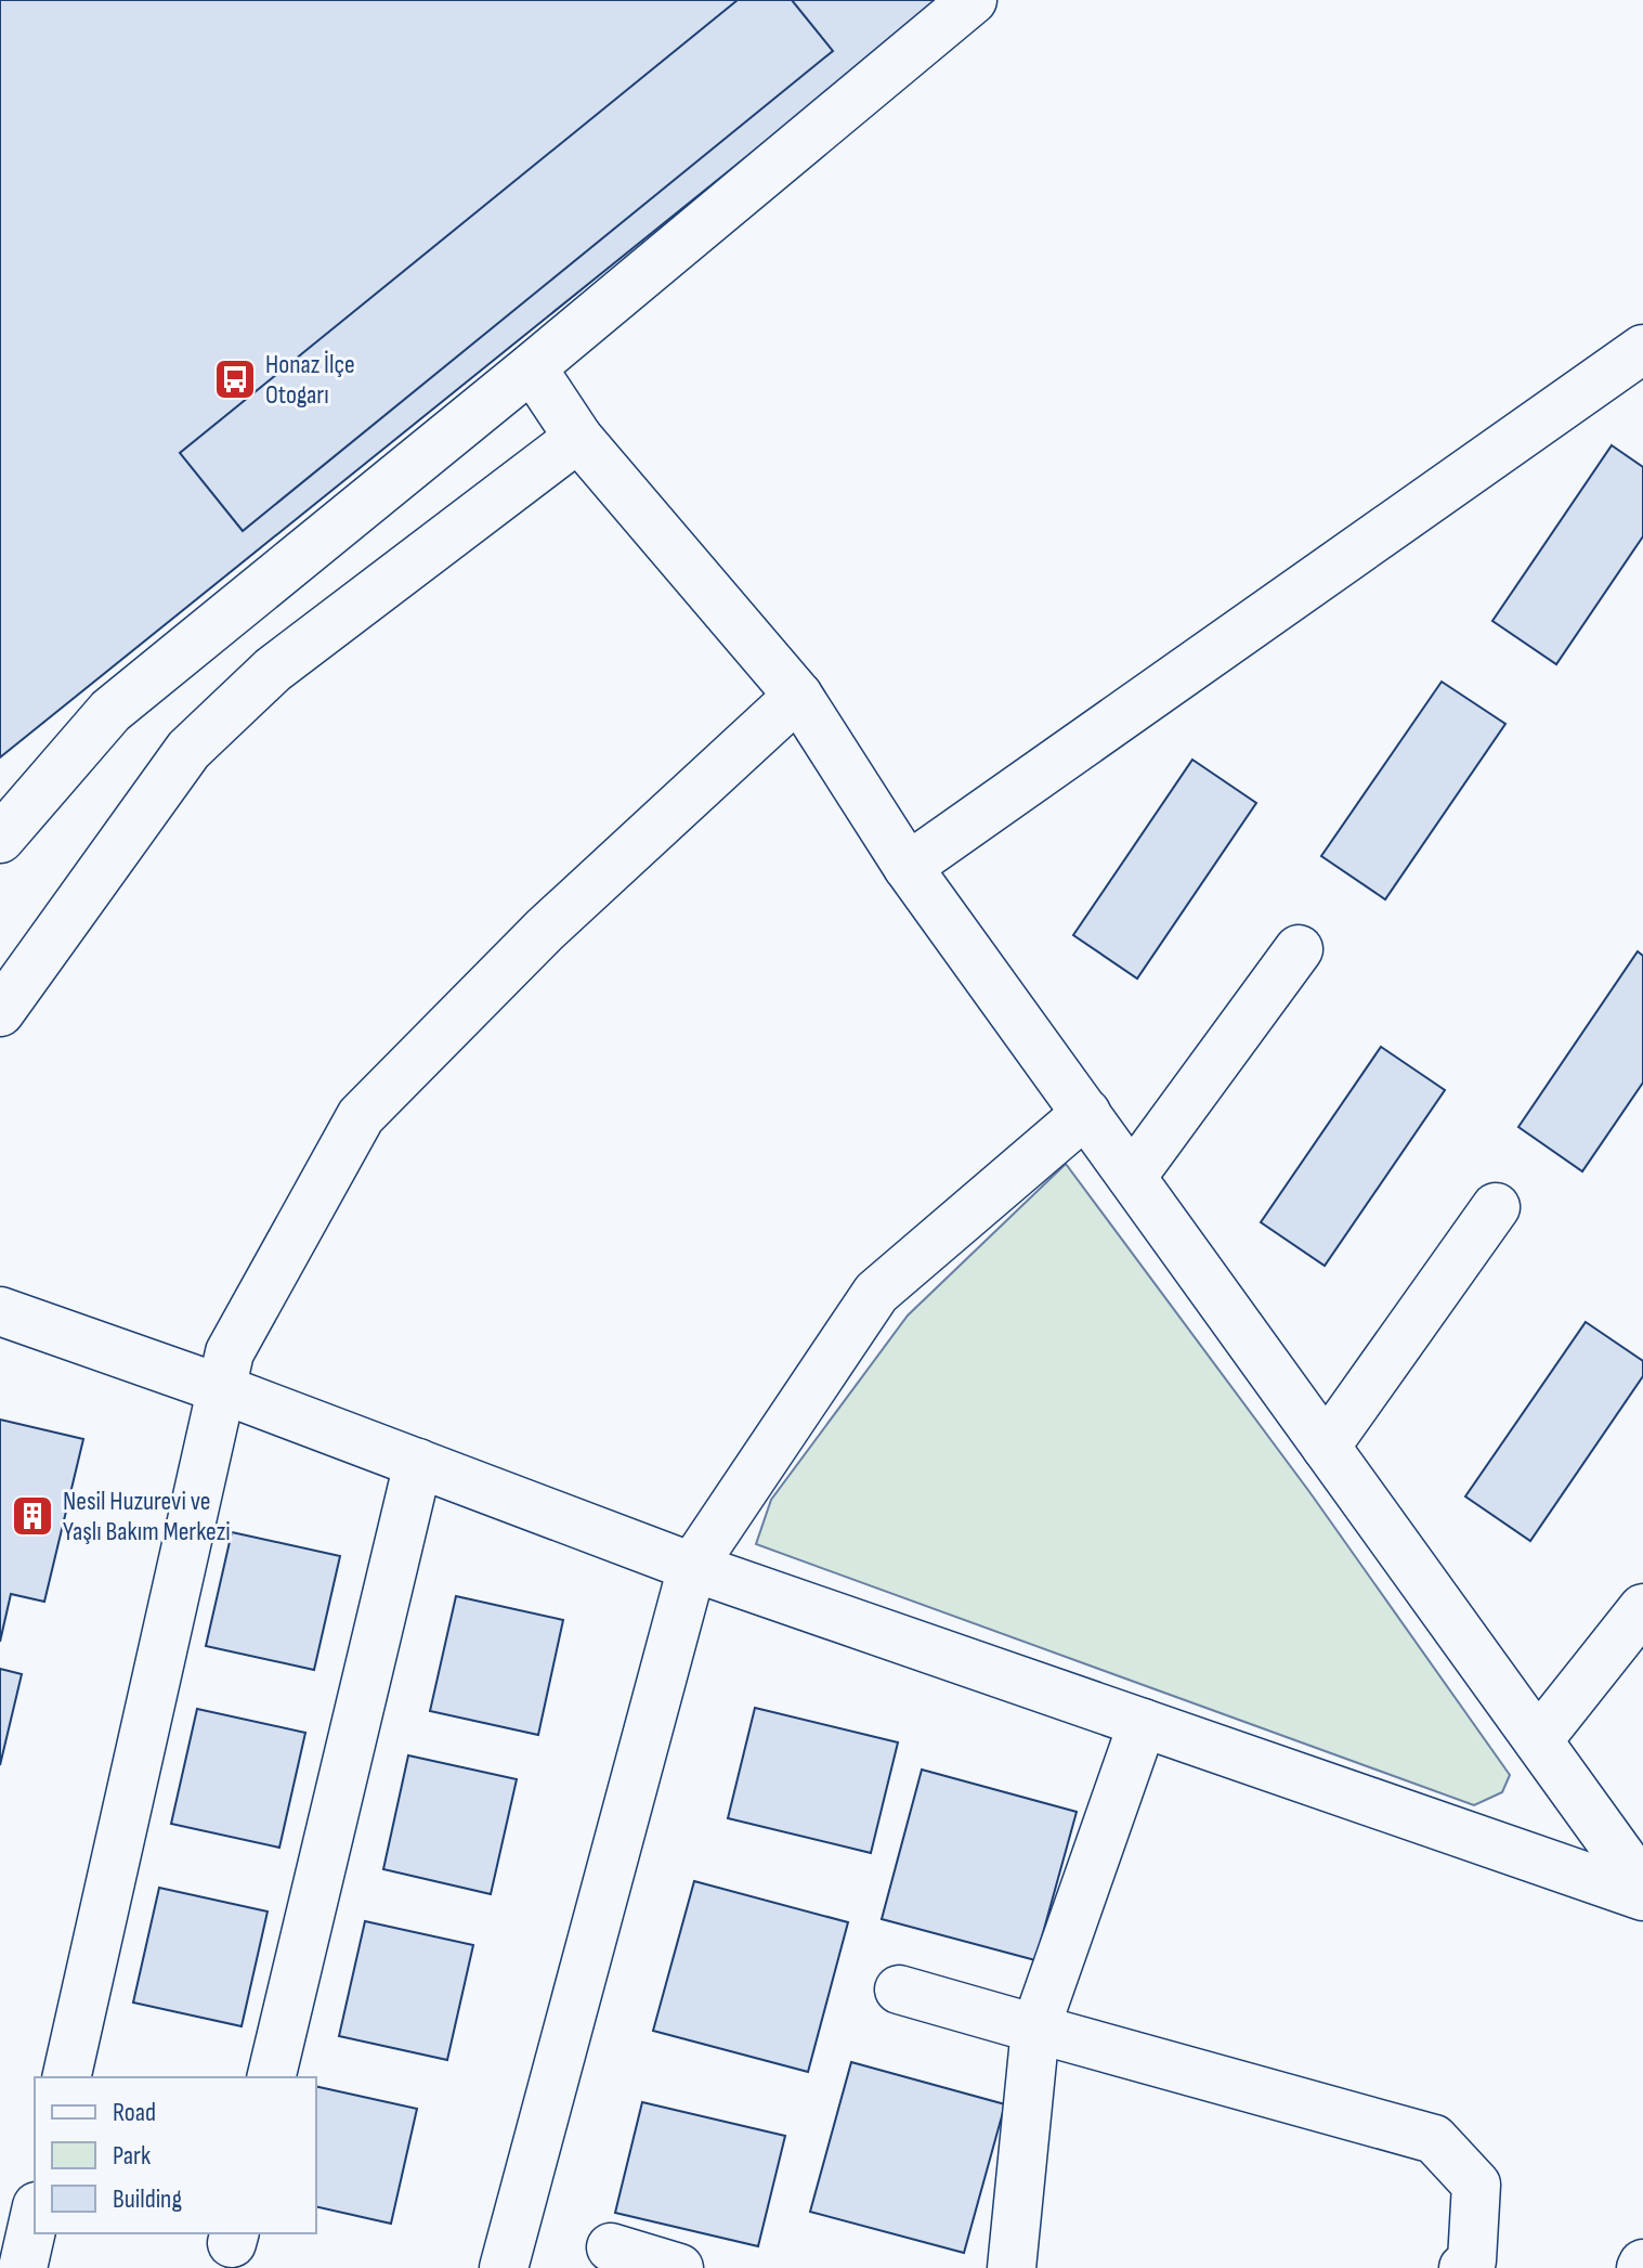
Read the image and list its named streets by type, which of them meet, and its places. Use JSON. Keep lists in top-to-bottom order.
{
  "places": {
    "bus stop": ["Honaz İlçe Otogarı"],
    "building": ["Nesil Huzurevi ve Yaşlı Bakım Merkezi"]
  },
  "legend": ["Road", "Park", "Building"]
}
